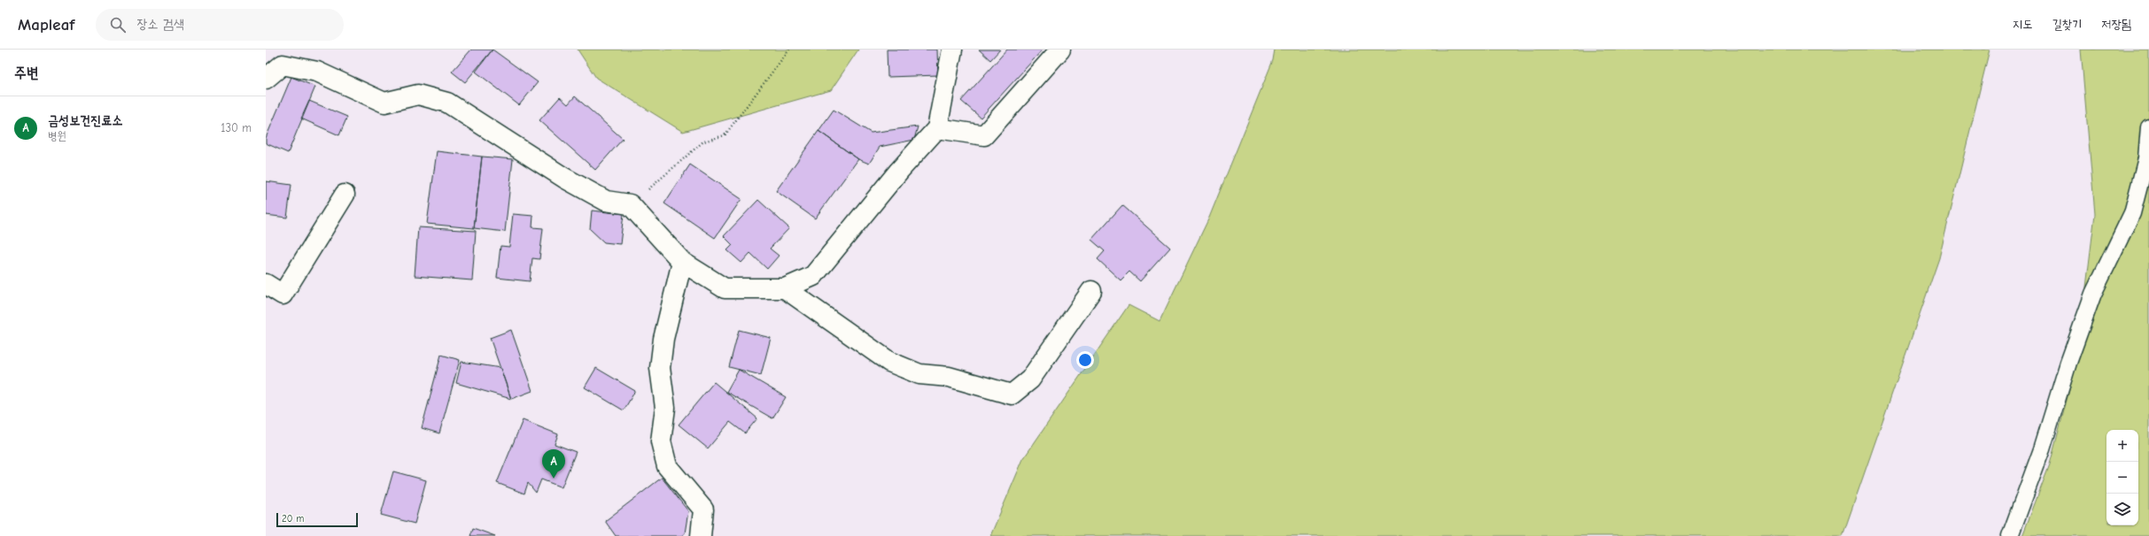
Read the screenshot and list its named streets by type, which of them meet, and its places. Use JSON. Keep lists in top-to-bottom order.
{
  "scale_bar": "20 m",
  "page": {
    "header": "Mapleaf",
    "search": "장소 검색",
    "nav": ["지도", "길찾기", "저장됨"],
    "heading": "주변",
    "list": [
      {
        "mark": "A",
        "name": "금성보건진료소",
        "note": "병원",
        "value": "130 m"
      }
    ],
    "map_buttons": ["+", "−"],
    "pins": "A",
    "scale": "20 m"
  }
}
